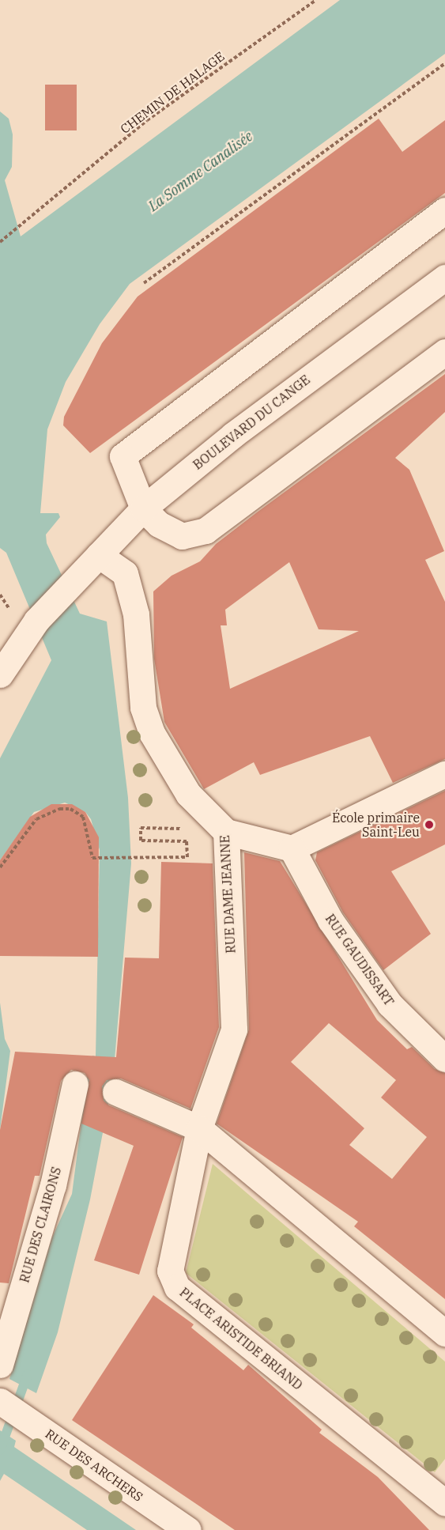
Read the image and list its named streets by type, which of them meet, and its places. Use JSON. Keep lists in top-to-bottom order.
{
  "streets": {
    "street": [
      "BOULEVARD DU CANGE",
      "RUE DAME JEANNE",
      "RUE GAUDISSART",
      "RUE DES CLAIRONS",
      "PLACE ARISTIDE BRIAND",
      "RUE DES ARCHERS"
    ],
    "path": ["CHEMIN DE HALAGE"]
  },
  "crossings": [
    ["BOULEVARD DU CANGE", "RUE DAME JEANNE"],
    ["RUE DAME JEANNE", "PLACE ARISTIDE BRIAND"]
  ],
  "water": ["La Somme Canalisée"],
  "places": ["École primaire Saint-Leu"]
}
